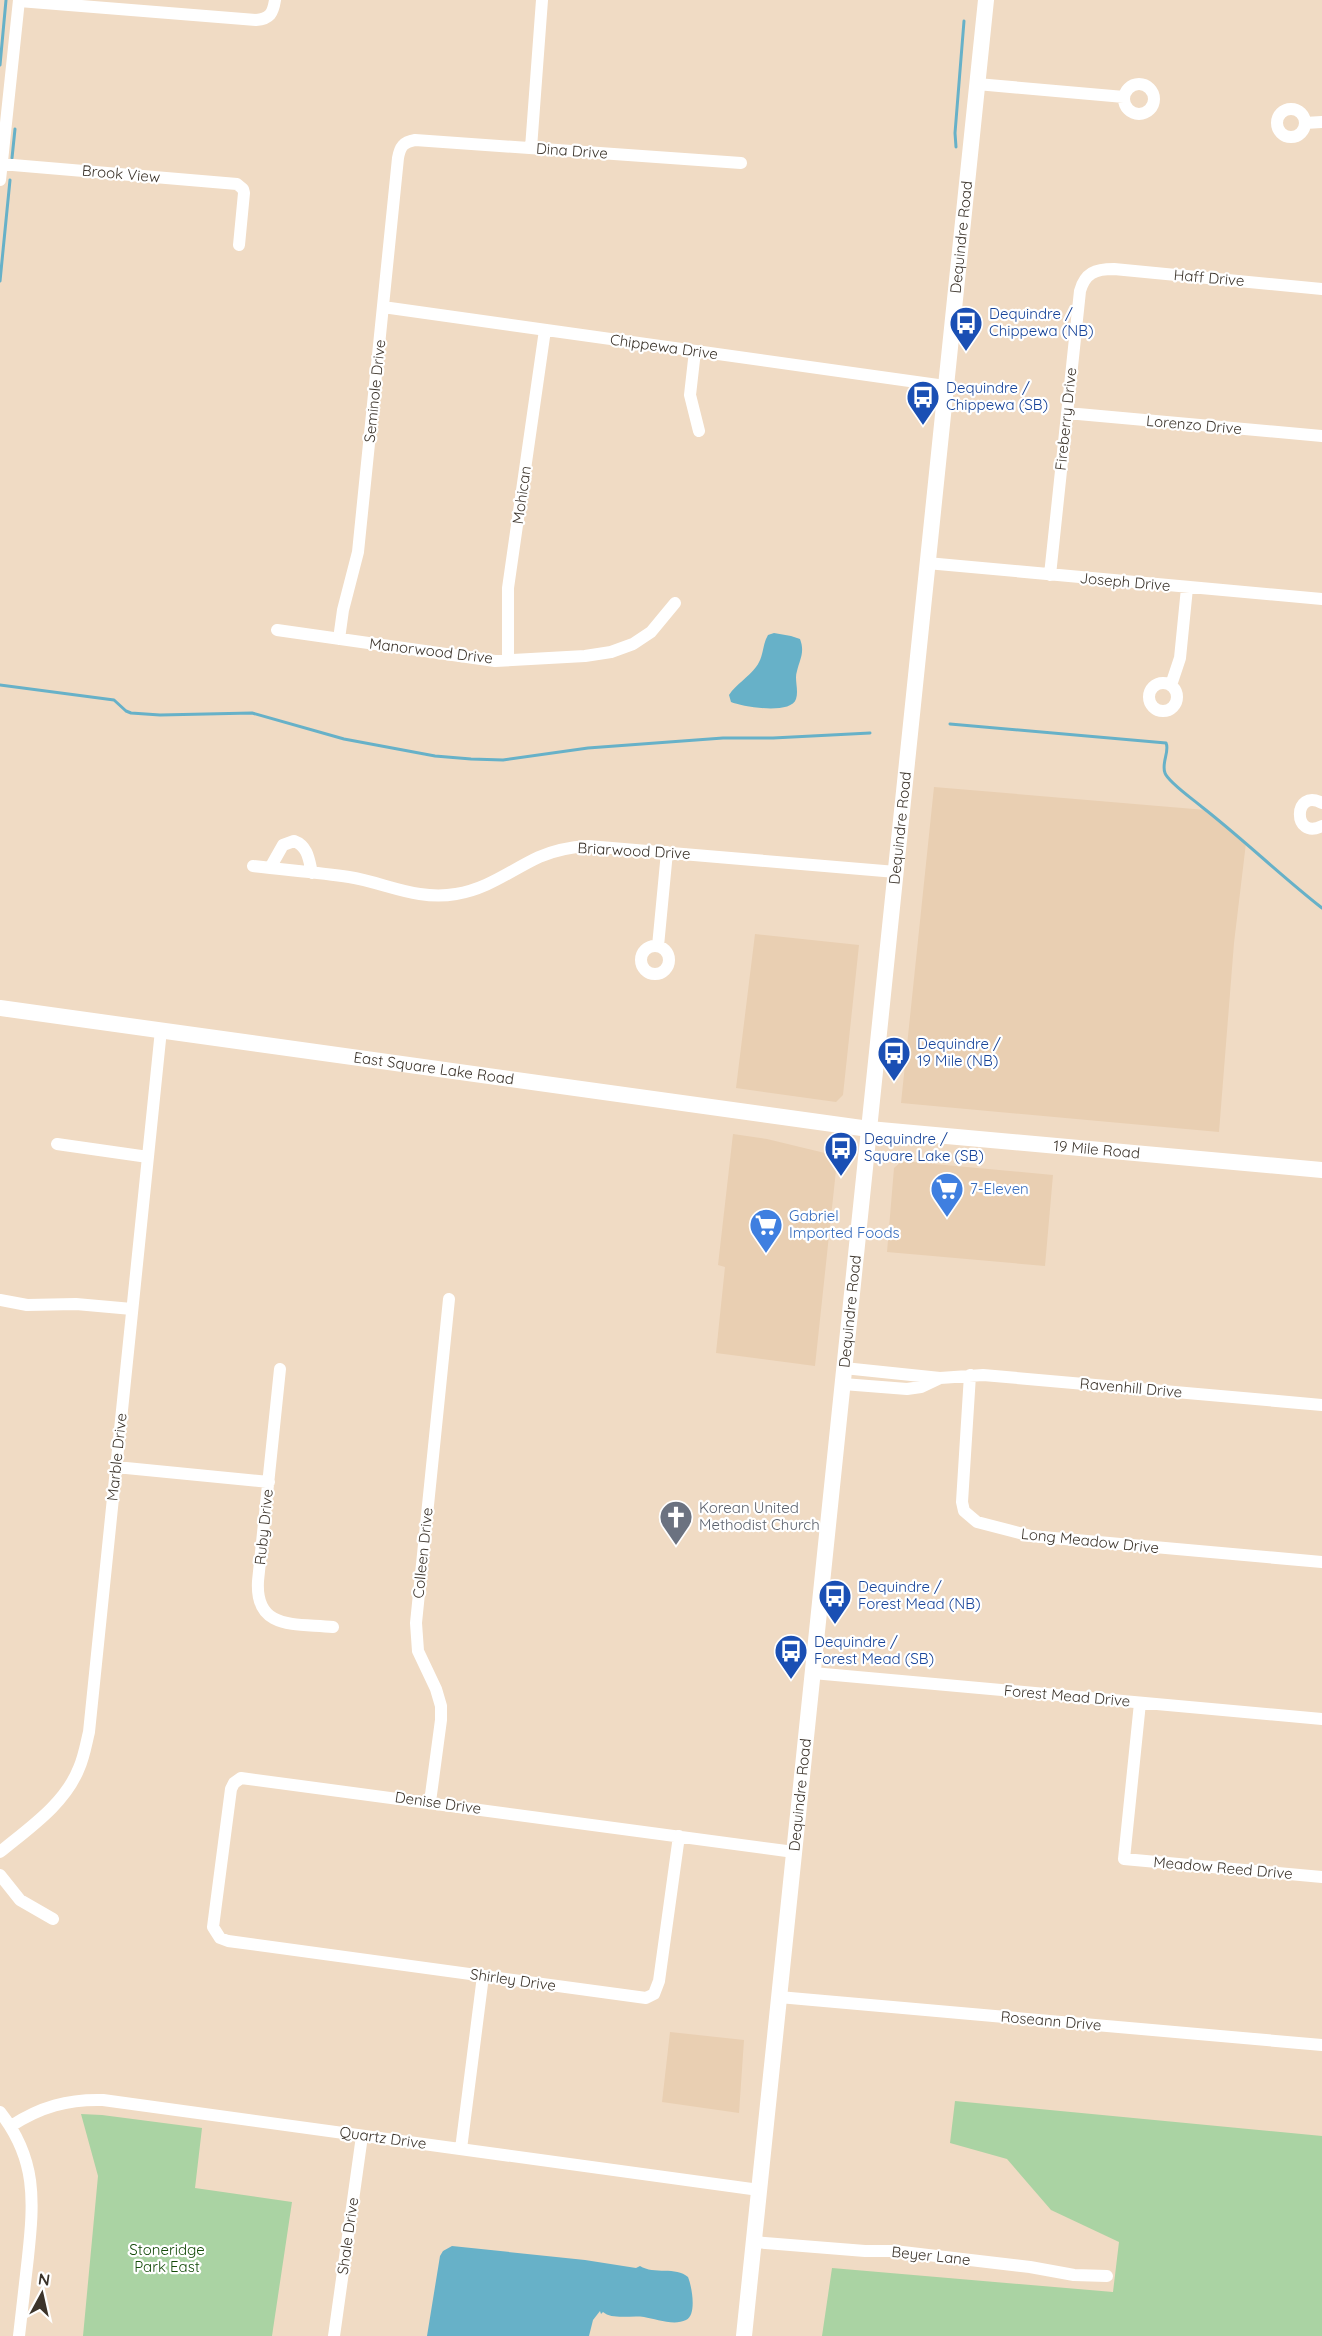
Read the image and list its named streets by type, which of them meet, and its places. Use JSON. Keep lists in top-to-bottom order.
{
  "streets": {
    "main road": ["Dequindre Road", "East Square Lake Road", "19 Mile Road"],
    "street": [
      "Dina Drive",
      "Brook View",
      "Haff Drive",
      "Chippewa Drive",
      "Seminole Drive",
      "Fireberry Drive",
      "Lorenzo Drive",
      "Mohican",
      "Joseph Drive",
      "Manorwood Drive",
      "Briarwood Drive",
      "Ravenhill Drive",
      "Marble Drive",
      "Ruby Drive",
      "Long Meadow Drive",
      "Colleen Drive",
      "Forest Mead Drive",
      "Denise Drive",
      "Meadow Reed Drive",
      "Shirley Drive",
      "Roseann Drive",
      "Quartz Drive",
      "Shale Drive",
      "Beyer Lane"
    ]
  },
  "crossings": [
    ["Dina Drive", "Seminole Drive"],
    ["Dequindre Road", "Chippewa Drive"],
    ["Dequindre Road", "Joseph Drive"],
    ["Dequindre Road", "Briarwood Drive"],
    ["Dequindre Road", "East Square Lake Road"],
    ["Dequindre Road", "19 Mile Road"],
    ["Dequindre Road", "Ravenhill Drive"],
    ["Dequindre Road", "Forest Mead Drive"],
    ["Dequindre Road", "Denise Drive"],
    ["Dequindre Road", "Roseann Drive"],
    ["Dequindre Road", "Quartz Drive"],
    ["Dequindre Road", "Beyer Lane"],
    ["Haff Drive", "Fireberry Drive"],
    ["Chippewa Drive", "Seminole Drive"],
    ["Chippewa Drive", "Mohican"],
    ["Seminole Drive", "Manorwood Drive"],
    ["Fireberry Drive", "Lorenzo Drive"],
    ["Fireberry Drive", "Joseph Drive"],
    ["Mohican", "Manorwood Drive"],
    ["East Square Lake Road", "19 Mile Road"],
    ["East Square Lake Road", "Marble Drive"],
    ["Ravenhill Drive", "Long Meadow Drive"],
    ["Colleen Drive", "Denise Drive"],
    ["Forest Mead Drive", "Meadow Reed Drive"],
    ["Denise Drive", "Shirley Drive"],
    ["Quartz Drive", "Shale Drive"]
  ],
  "parks": ["Stoneridge Park East"],
  "places": {
    "bus stop": [
      "Dequindre / Chippewa (NB)",
      "Dequindre / Chippewa (SB)",
      "Dequindre / 19 Mile (NB)",
      "Dequindre / Square Lake (SB)",
      "Dequindre / Forest Mead (NB)",
      "Dequindre / Forest Mead (SB)"
    ],
    "supermarket": ["7-Eleven", "Gabriel Imported Foods"],
    "church": ["Korean United Methodist Church"]
  },
  "north": "top"
}
